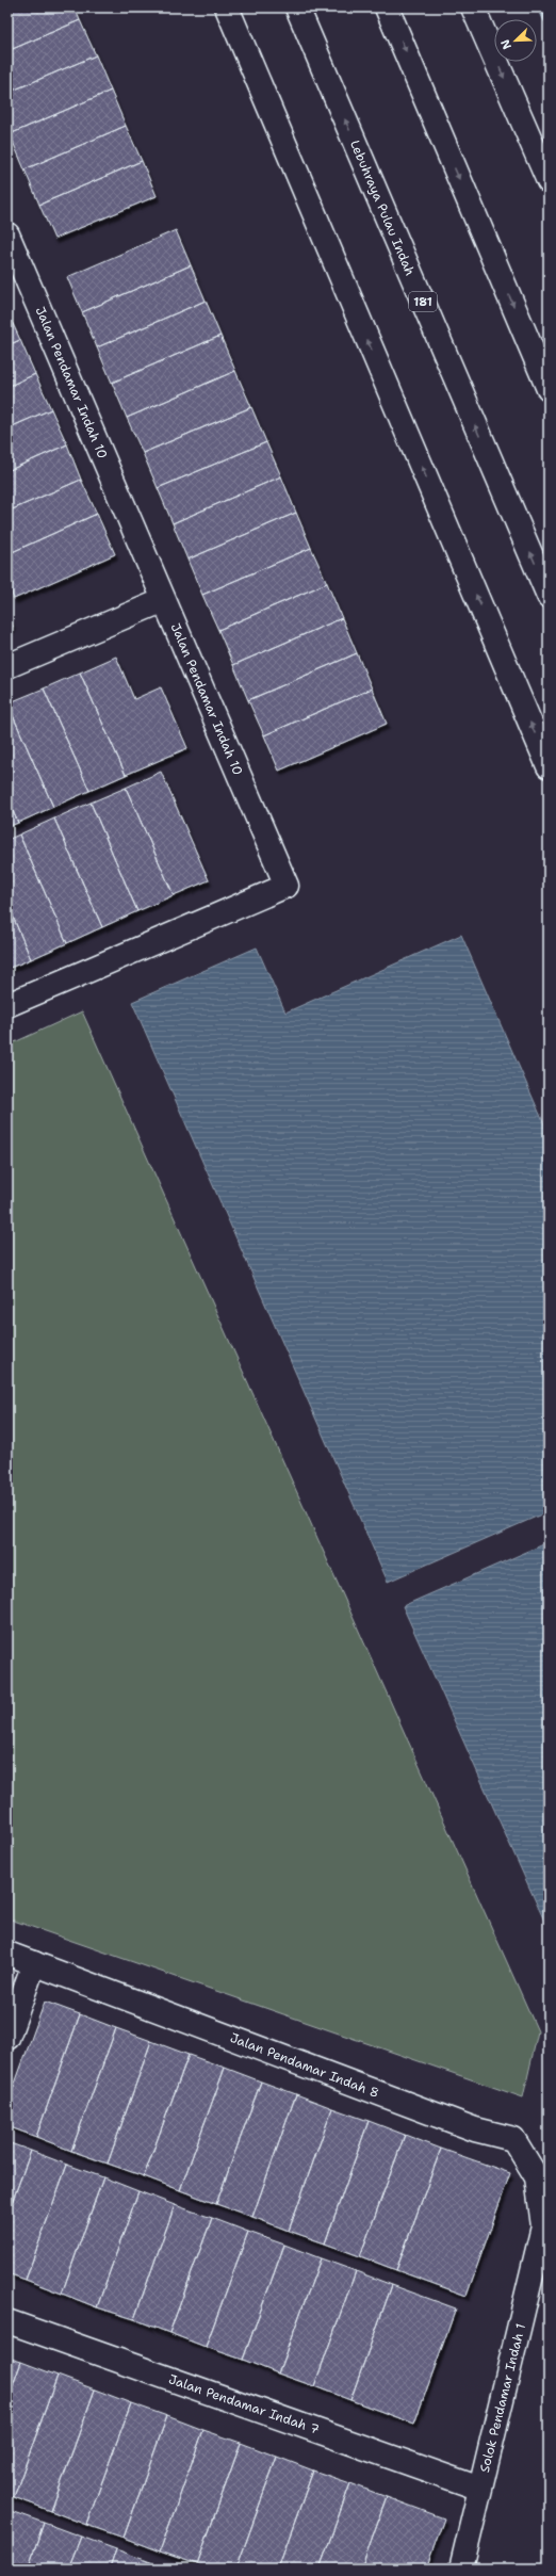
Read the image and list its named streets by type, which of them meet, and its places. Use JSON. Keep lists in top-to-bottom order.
{
  "streets": {
    "street": [
      "Lebuhraya Pulau Indah",
      "181",
      "Jalan Pendamar Indah 10",
      "Jalan Pendamar Indah 8",
      "Solok Pendamar Indah 1",
      "Jalan Pendamar Indah 7"
    ]
  },
  "crossings": [
    ["Jalan Pendamar Indah 8", "Solok Pendamar Indah 1"],
    ["Solok Pendamar Indah 1", "Jalan Pendamar Indah 7"]
  ],
  "north": "bottom left"
}
